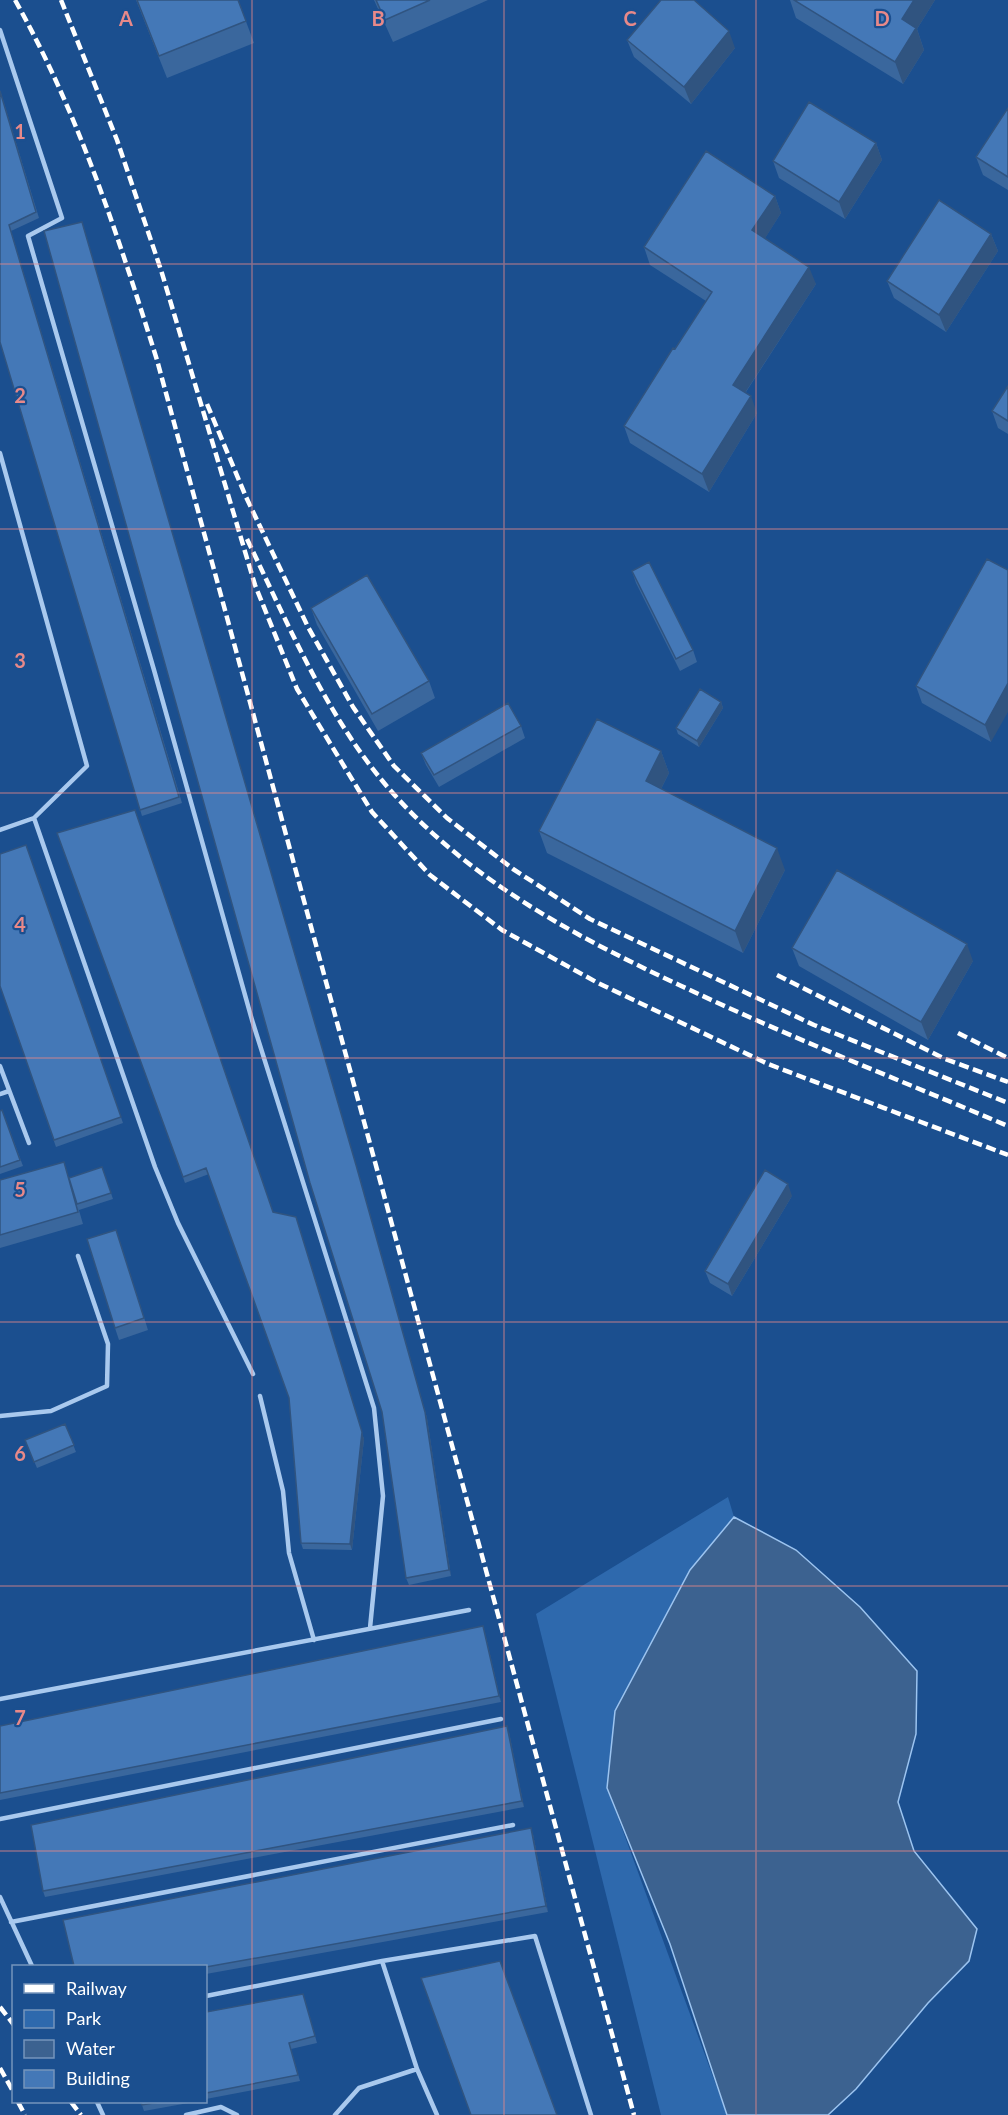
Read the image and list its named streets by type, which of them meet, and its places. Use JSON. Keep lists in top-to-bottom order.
{
  "legend": [
    "Railway",
    "Park",
    "Water",
    "Building"
  ],
  "grid": {
    "columns": [
      "A",
      "B",
      "C",
      "D"
    ],
    "rows": [
      "1",
      "2",
      "3",
      "4",
      "5",
      "6",
      "7"
    ]
  }
}
